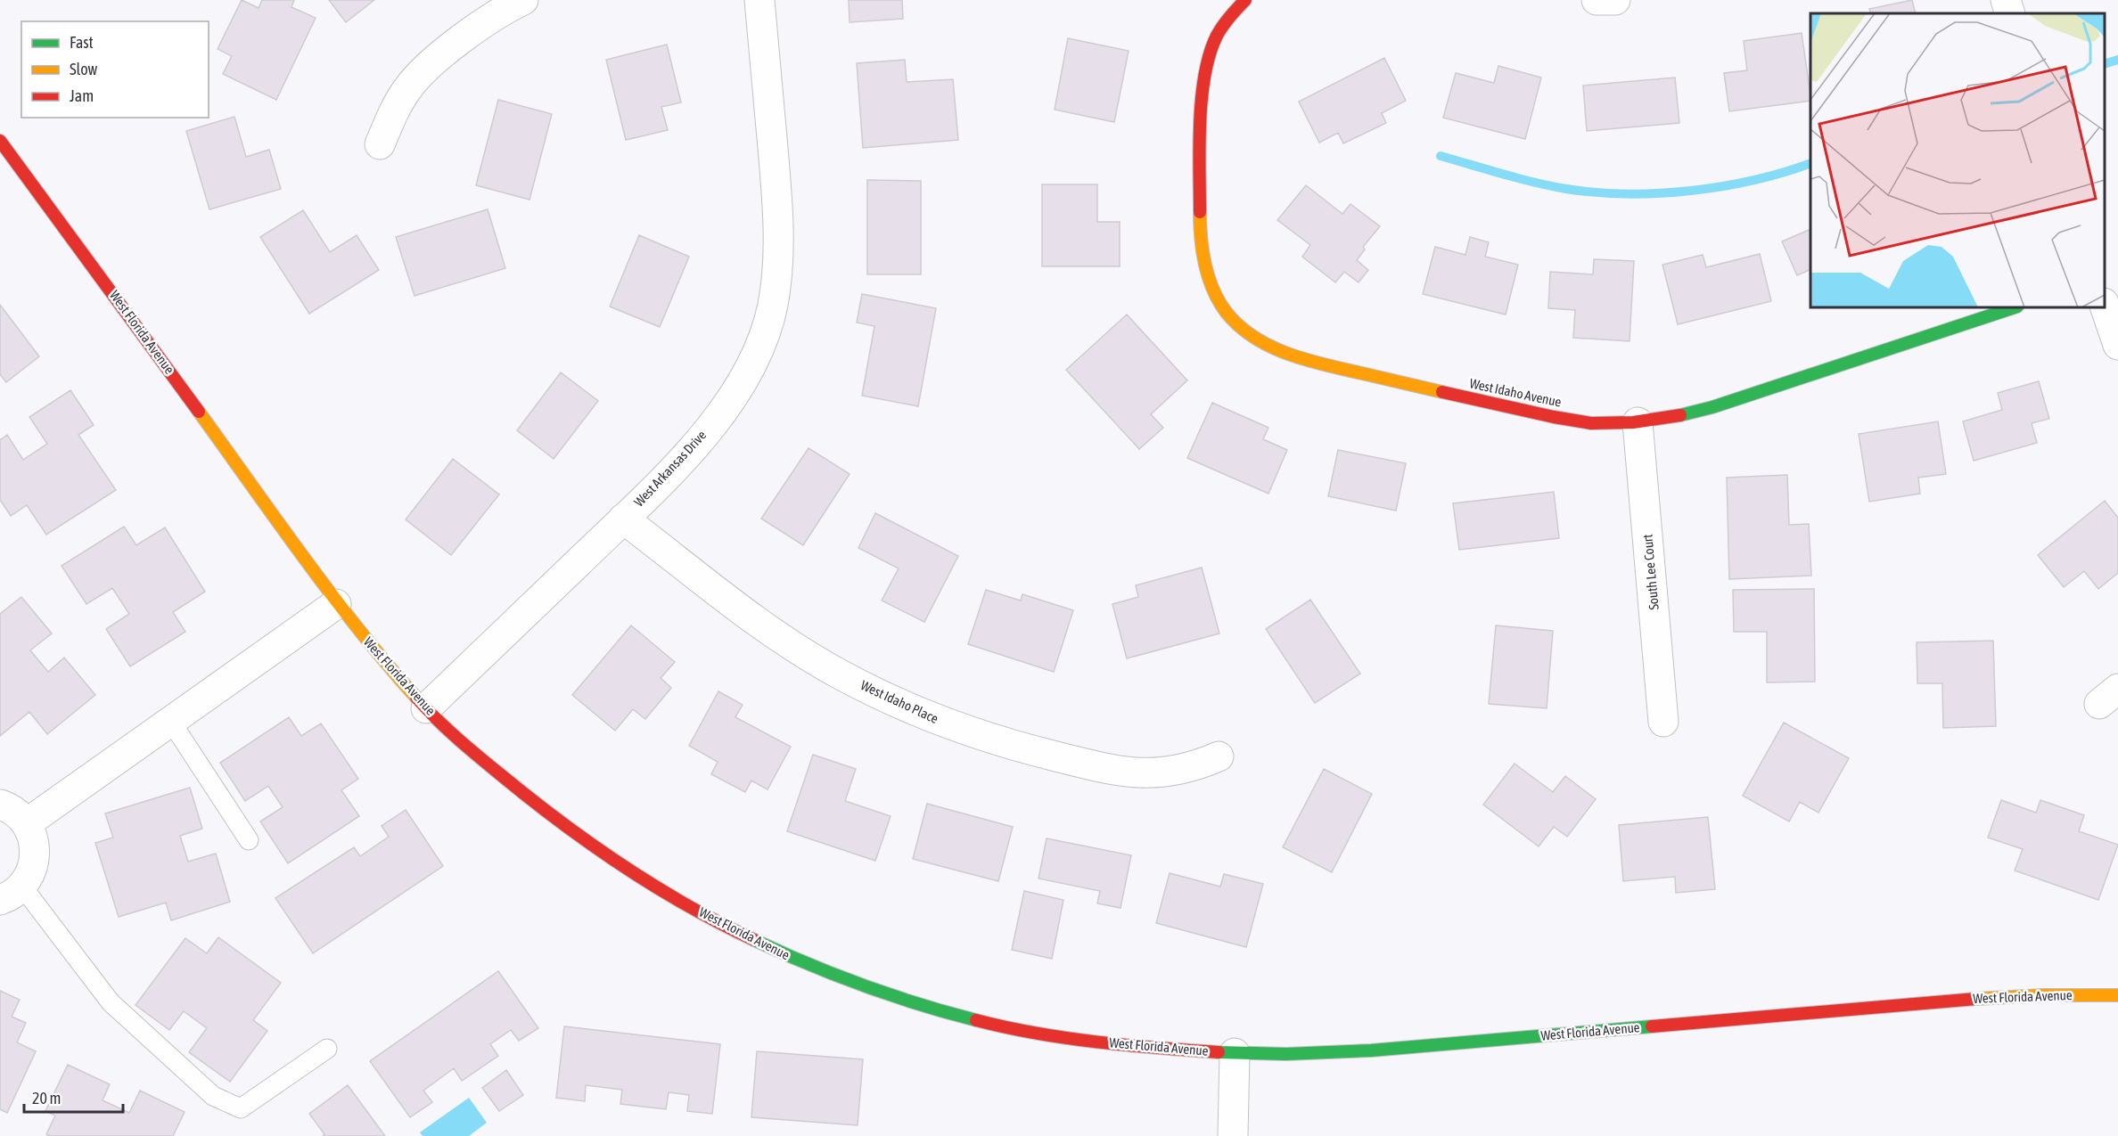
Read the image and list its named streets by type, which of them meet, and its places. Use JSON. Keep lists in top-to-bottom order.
{
  "streets": {
    "street": [
      "West Florida Avenue",
      "West Idaho Avenue",
      "West Arkansas Drive",
      "South Lee Court",
      "West Idaho Place"
    ]
  },
  "crossings": [
    ["West Florida Avenue", "West Arkansas Drive"],
    ["West Idaho Avenue", "South Lee Court"],
    ["West Arkansas Drive", "West Idaho Place"]
  ],
  "legend": ["Fast", "Slow", "Jam"],
  "scale_bar": "20 m"
}
